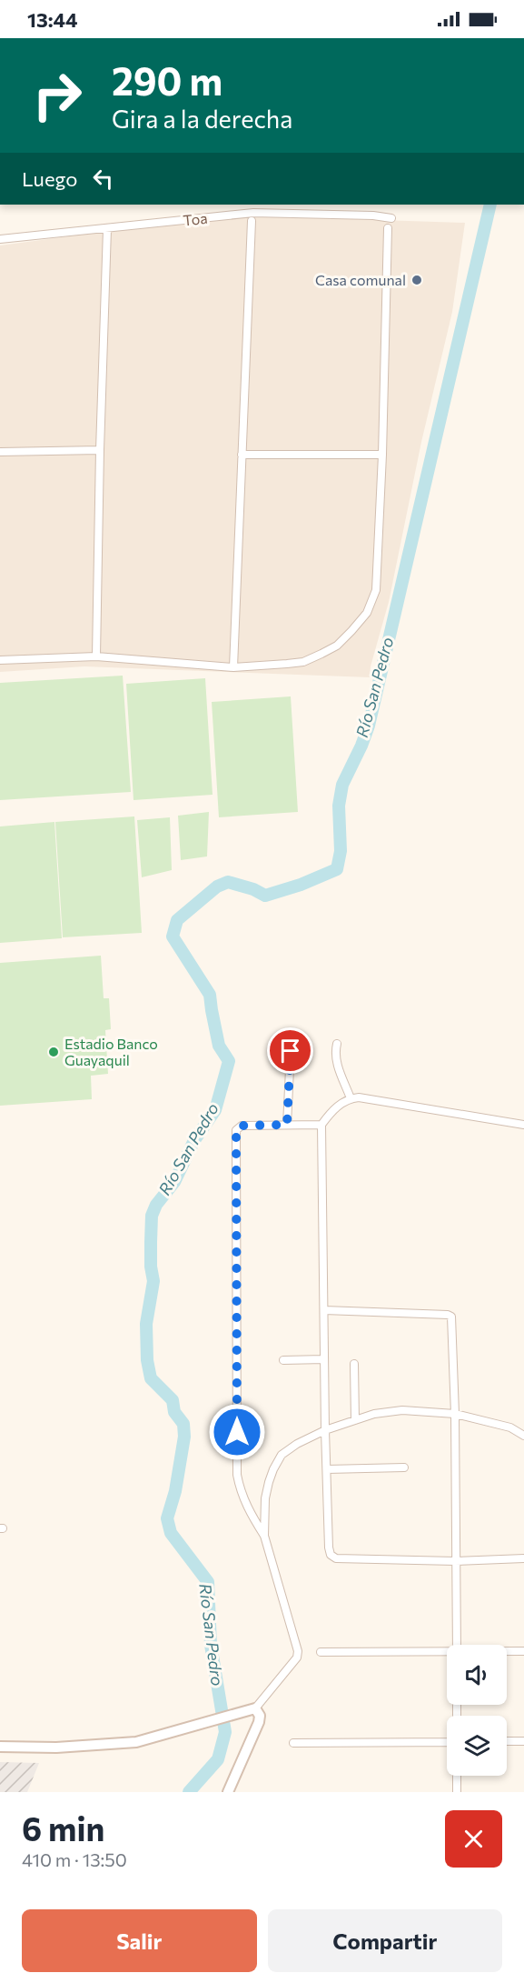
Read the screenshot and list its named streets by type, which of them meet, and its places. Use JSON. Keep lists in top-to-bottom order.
{
  "streets": {
    "street": ["Toa"]
  },
  "water": ["Río San Pedro"],
  "places": ["Casa comunal", "Estadio Banco Guayaquil"],
  "page": {
    "status": "13:44",
    "turn": ["290 m", "Gira a la derecha"],
    "then": "Luego",
    "heading": ["6 min", "410 m · 13:50"],
    "buttons": ["Salir", "Compartir"]
  }
}
